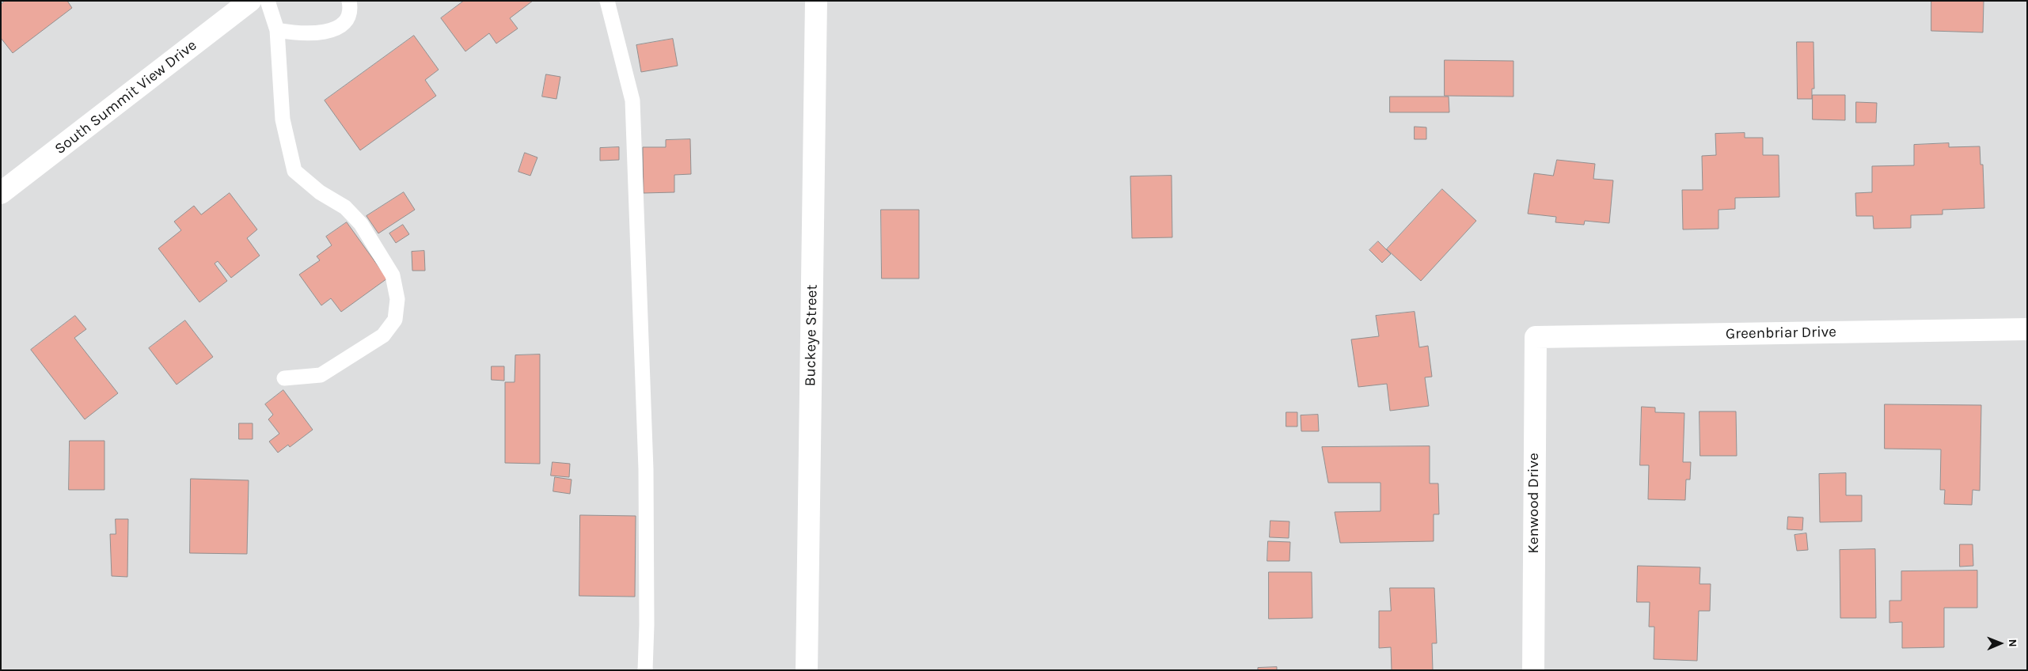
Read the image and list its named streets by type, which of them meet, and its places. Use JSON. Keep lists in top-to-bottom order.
{
  "streets": {
    "street": [
      "South Summit View Drive",
      "Greenbriar Drive",
      "Buckeye Street",
      "Kenwood Drive"
    ]
  },
  "crossings": [
    ["Greenbriar Drive", "Kenwood Drive"]
  ],
  "north": "right"
}
